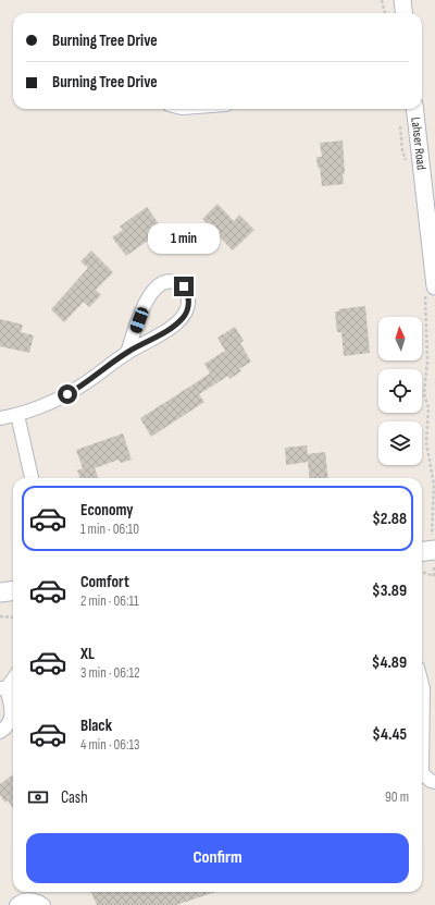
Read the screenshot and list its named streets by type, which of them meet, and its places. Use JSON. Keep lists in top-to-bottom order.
{
  "streets": {
    "street": ["Lahser Road"]
  },
  "north": "top",
  "page": {
    "banner": ["Burning Tree Drive", "Burning Tree Drive"],
    "bubble": "1 min",
    "list": [
      {
        "name": "Economy",
        "note": "1 min · 06:10",
        "value": "$2.88"
      },
      {
        "name": "Comfort",
        "note": "2 min · 06:11",
        "value": "$3.89"
      },
      {
        "name": "XL",
        "note": "3 min · 06:12",
        "value": "$4.89"
      },
      {
        "name": "Black",
        "note": "4 min · 06:13",
        "value": "$4.45"
      }
    ],
    "pay": ["Cash", "90 m"],
    "buttons": "Confirm"
  }
}
